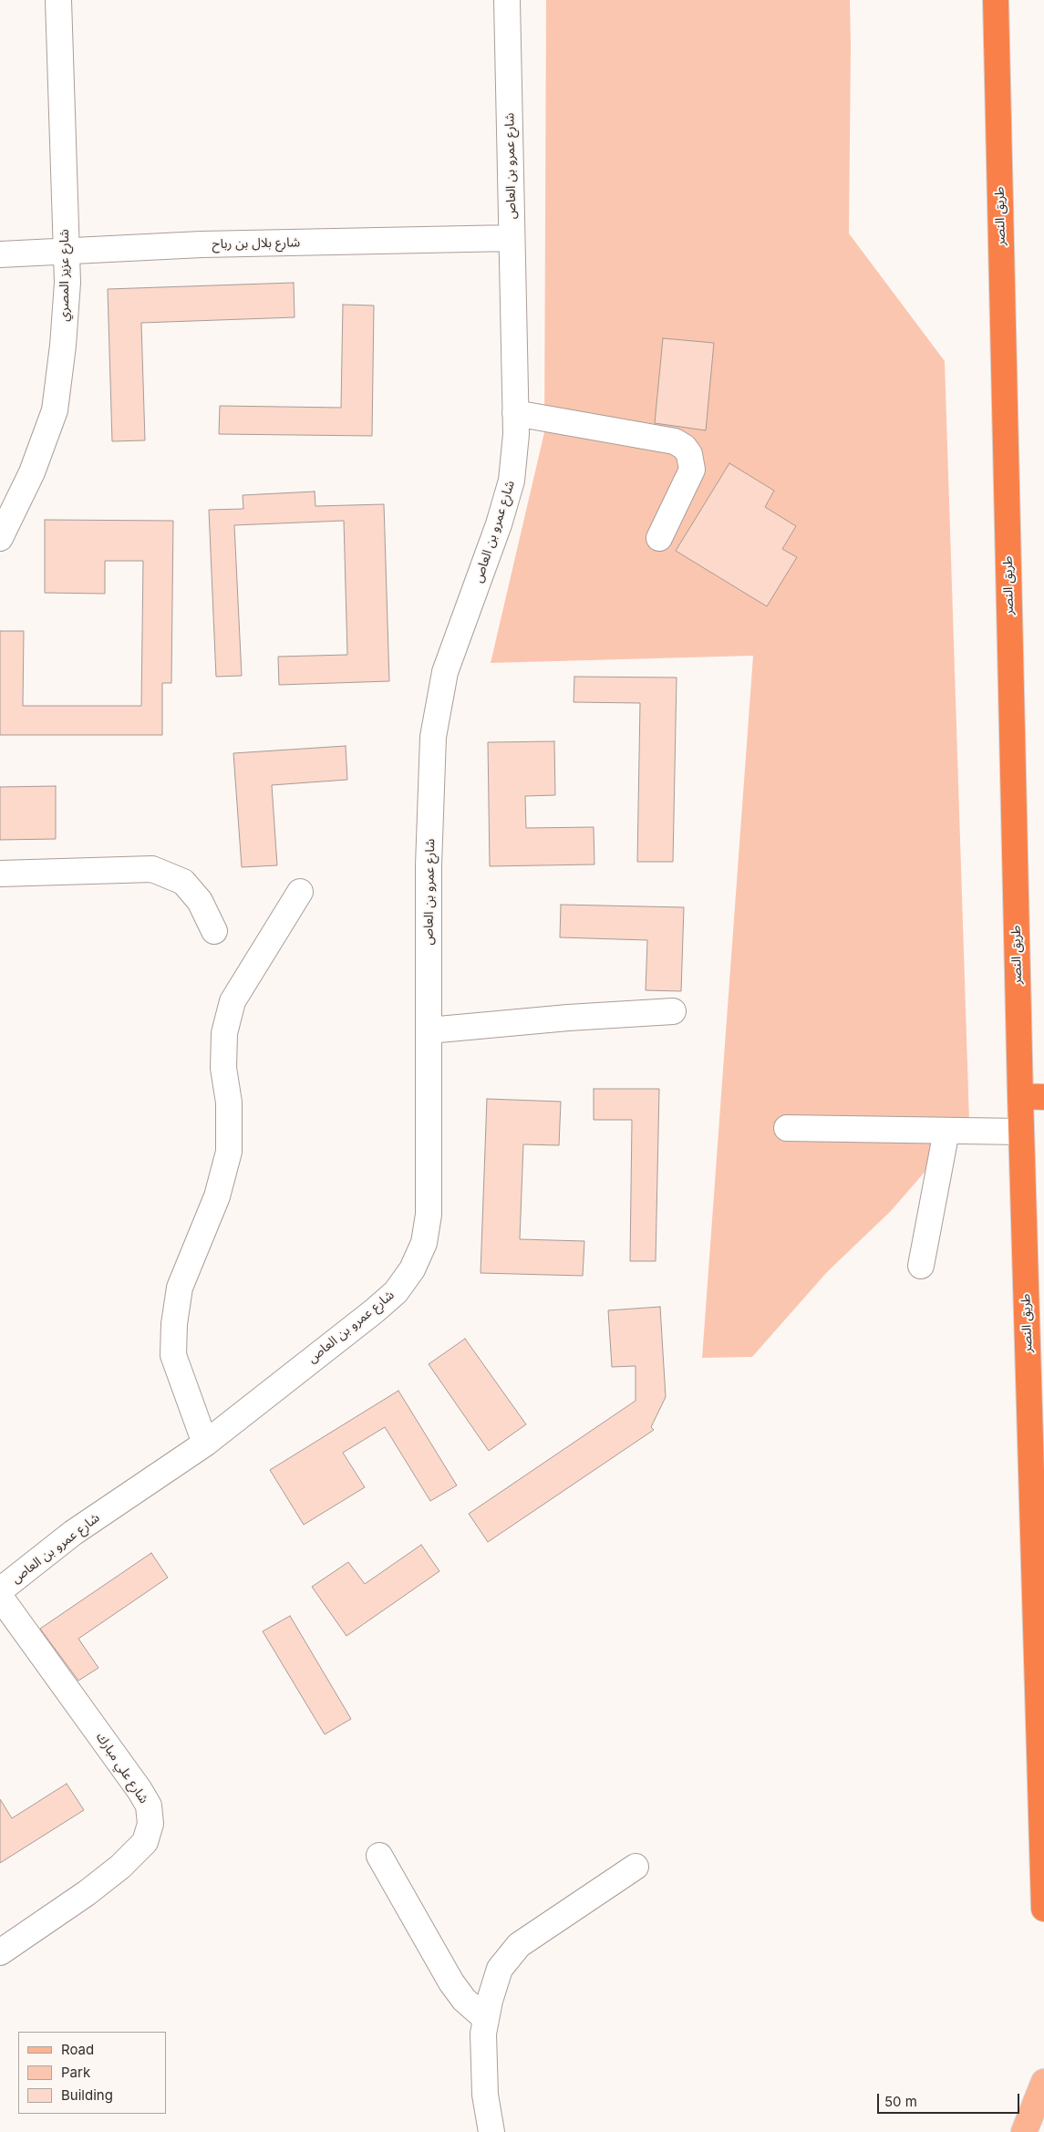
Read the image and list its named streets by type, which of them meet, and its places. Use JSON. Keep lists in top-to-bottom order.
{
  "streets": {
    "highway": ["طريق النصر"],
    "street": [
      "شارع عمرو بن العاص",
      "شارع بلال بن رباح",
      "شارع عزيز المصري",
      "شارع علي مبارك"
    ]
  },
  "crossings": [
    ["شارع عمرو بن العاص", "شارع بلال بن رباح"],
    ["شارع بلال بن رباح", "شارع عزيز المصري"]
  ],
  "legend": ["Road", "Park", "Building"],
  "scale_bar": "50 m"
}
